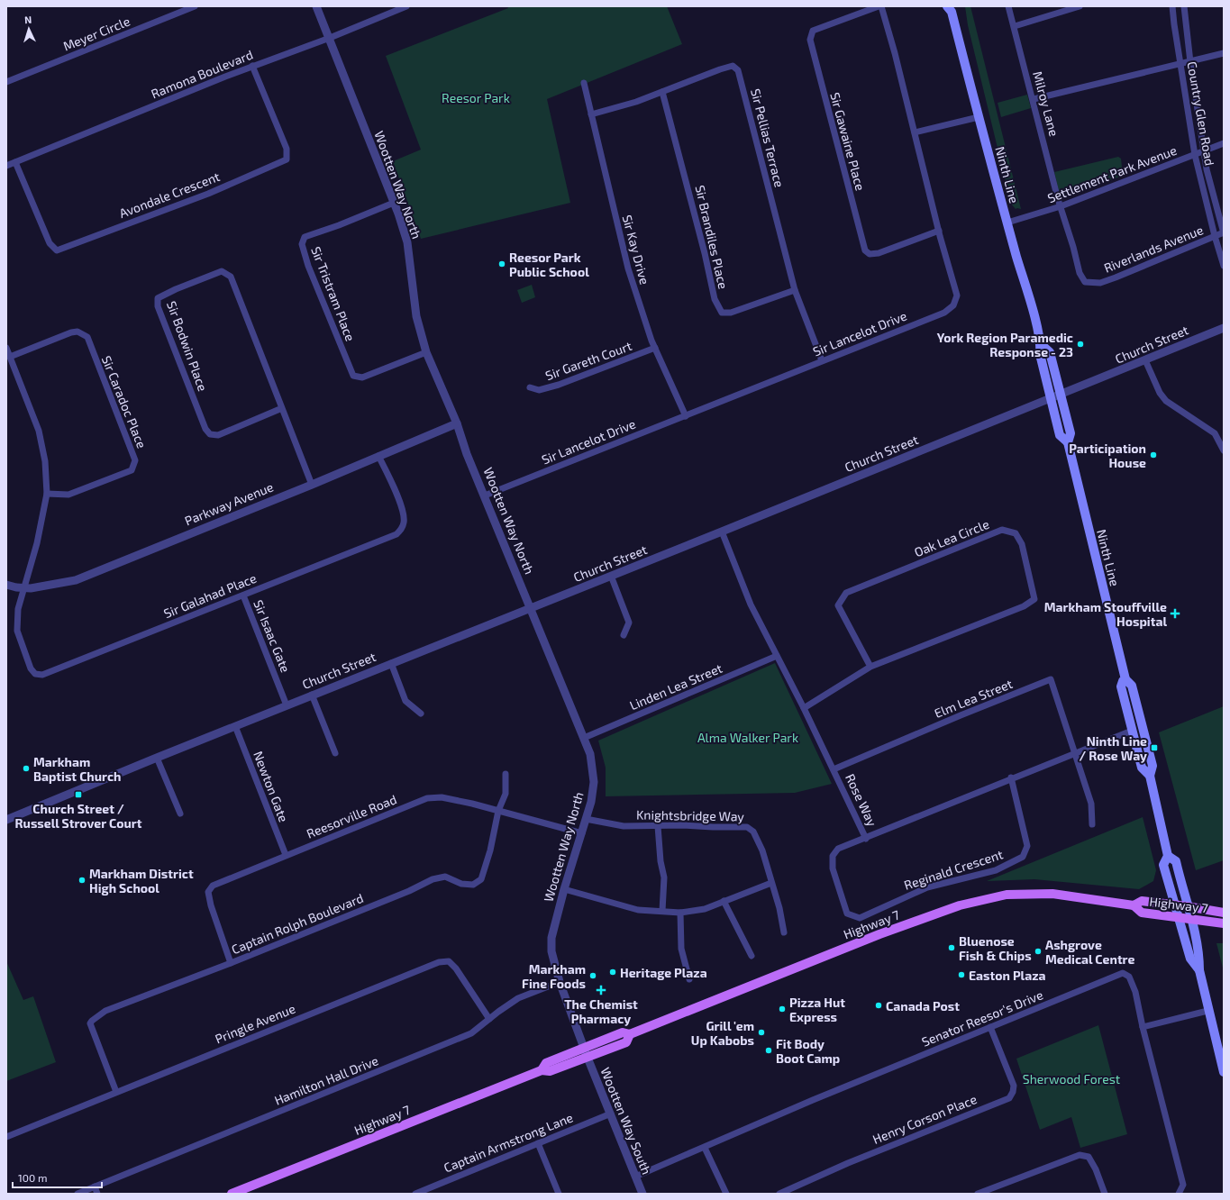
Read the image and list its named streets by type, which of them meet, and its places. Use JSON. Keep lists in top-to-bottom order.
{
  "streets": {
    "main road": ["Ninth Line", "Highway 7"],
    "street": [
      "Meyer Circle",
      "Ramona Boulevard",
      "Milroy Lane",
      "Country Glen Road",
      "Sir Pellias Terrace",
      "Sir Gawaine Place",
      "Settlement Park Avenue",
      "Wootten Way North",
      "Avondale Crescent",
      "Sir Brandiles Place",
      "Riverlands Avenue",
      "Sir Kay Drive",
      "Sir Tristram Place",
      "Sir Lancelot Drive",
      "Church Street",
      "Sir Bodwin Place",
      "Sir Gareth Court",
      "Sir Caradoc Place",
      "Parkway Avenue",
      "Oak Lea Circle",
      "Sir Galahad Place",
      "Sir Isaac Gate",
      "Linden Lea Street",
      "Elm Lea Street",
      "Newton Gate",
      "Rose Way",
      "Knightsbridge Way",
      "Reesorville Road",
      "Reginald Crescent",
      "Captain Rolph Boulevard",
      "Senator Reesor's Drive",
      "Pringle Avenue",
      "Hamilton Hall Drive",
      "Henry Corson Place",
      "Wootten Way South",
      "Captain Armstrong Lane"
    ]
  },
  "crossings": [
    ["Ramona Boulevard", "Wootten Way North"],
    ["Ramona Boulevard", "Avondale Crescent"],
    ["Milroy Lane", "Settlement Park Avenue"],
    ["Milroy Lane", "Riverlands Avenue"],
    ["Country Glen Road", "Settlement Park Avenue"],
    ["Country Glen Road", "Riverlands Avenue"],
    ["Sir Pellias Terrace", "Sir Brandiles Place"],
    ["Sir Pellias Terrace", "Sir Kay Drive"],
    ["Sir Pellias Terrace", "Sir Lancelot Drive"],
    ["Sir Gawaine Place", "Sir Lancelot Drive"],
    ["Settlement Park Avenue", "Ninth Line"],
    ["Settlement Park Avenue", "Riverlands Avenue"],
    ["Ninth Line", "Church Street"],
    ["Ninth Line", "Rose Way"],
    ["Ninth Line", "Highway 7"],
    ["Wootten Way North", "Sir Tristram Place"],
    ["Wootten Way North", "Sir Lancelot Drive"],
    ["Wootten Way North", "Church Street"],
    ["Wootten Way North", "Parkway Avenue"],
    ["Wootten Way North", "Linden Lea Street"],
    ["Wootten Way North", "Knightsbridge Way"],
    ["Wootten Way North", "Reesorville Road"],
    ["Wootten Way North", "Highway 7"],
    ["Wootten Way North", "Hamilton Hall Drive"],
    ["Wootten Way North", "Wootten Way South"],
    ["Sir Kay Drive", "Sir Lancelot Drive"],
    ["Sir Kay Drive", "Sir Gareth Court"],
    ["Church Street", "Sir Isaac Gate"],
    ["Church Street", "Newton Gate"],
    ["Church Street", "Rose Way"],
    ["Sir Bodwin Place", "Parkway Avenue"],
    ["Sir Caradoc Place", "Sir Galahad Place"],
    ["Parkway Avenue", "Sir Galahad Place"],
    ["Oak Lea Circle", "Rose Way"],
    ["Sir Galahad Place", "Sir Isaac Gate"],
    ["Linden Lea Street", "Rose Way"],
    ["Elm Lea Street", "Rose Way"],
    ["Newton Gate", "Reesorville Road"],
    ["Rose Way", "Reginald Crescent"],
    ["Reesorville Road", "Captain Rolph Boulevard"],
    ["Highway 7", "Wootten Way South"],
    ["Captain Rolph Boulevard", "Pringle Avenue"],
    ["Senator Reesor's Drive", "Henry Corson Place"],
    ["Senator Reesor's Drive", "Wootten Way South"],
    ["Pringle Avenue", "Hamilton Hall Drive"],
    ["Wootten Way South", "Captain Armstrong Lane"]
  ],
  "parks": ["Reesor Park", "Alma Walker Park", "Sherwood Forest"],
  "places": {
    "other": [
      "Reesor Park Public School",
      "York Region Paramedic Response - 23",
      "Participation House",
      "Markham Baptist Church",
      "Markham District High School",
      "Bluenose Fish & Chips",
      "Ashgrove Medical Centre",
      "Heritage Plaza",
      "Easton Plaza",
      "Markham Fine Foods",
      "Canada Post",
      "Pizza Hut Express",
      "Grill 'em Up Kabobs",
      "Fit Body Boot Camp"
    ],
    "health": ["Markham Stouffville Hospital", "The Chemist Pharmacy"],
    "transit": ["Ninth Line / Rose Way", "Church Street / Russell Strover Court"]
  },
  "scale_bar": "100 m",
  "north": "top"
}
